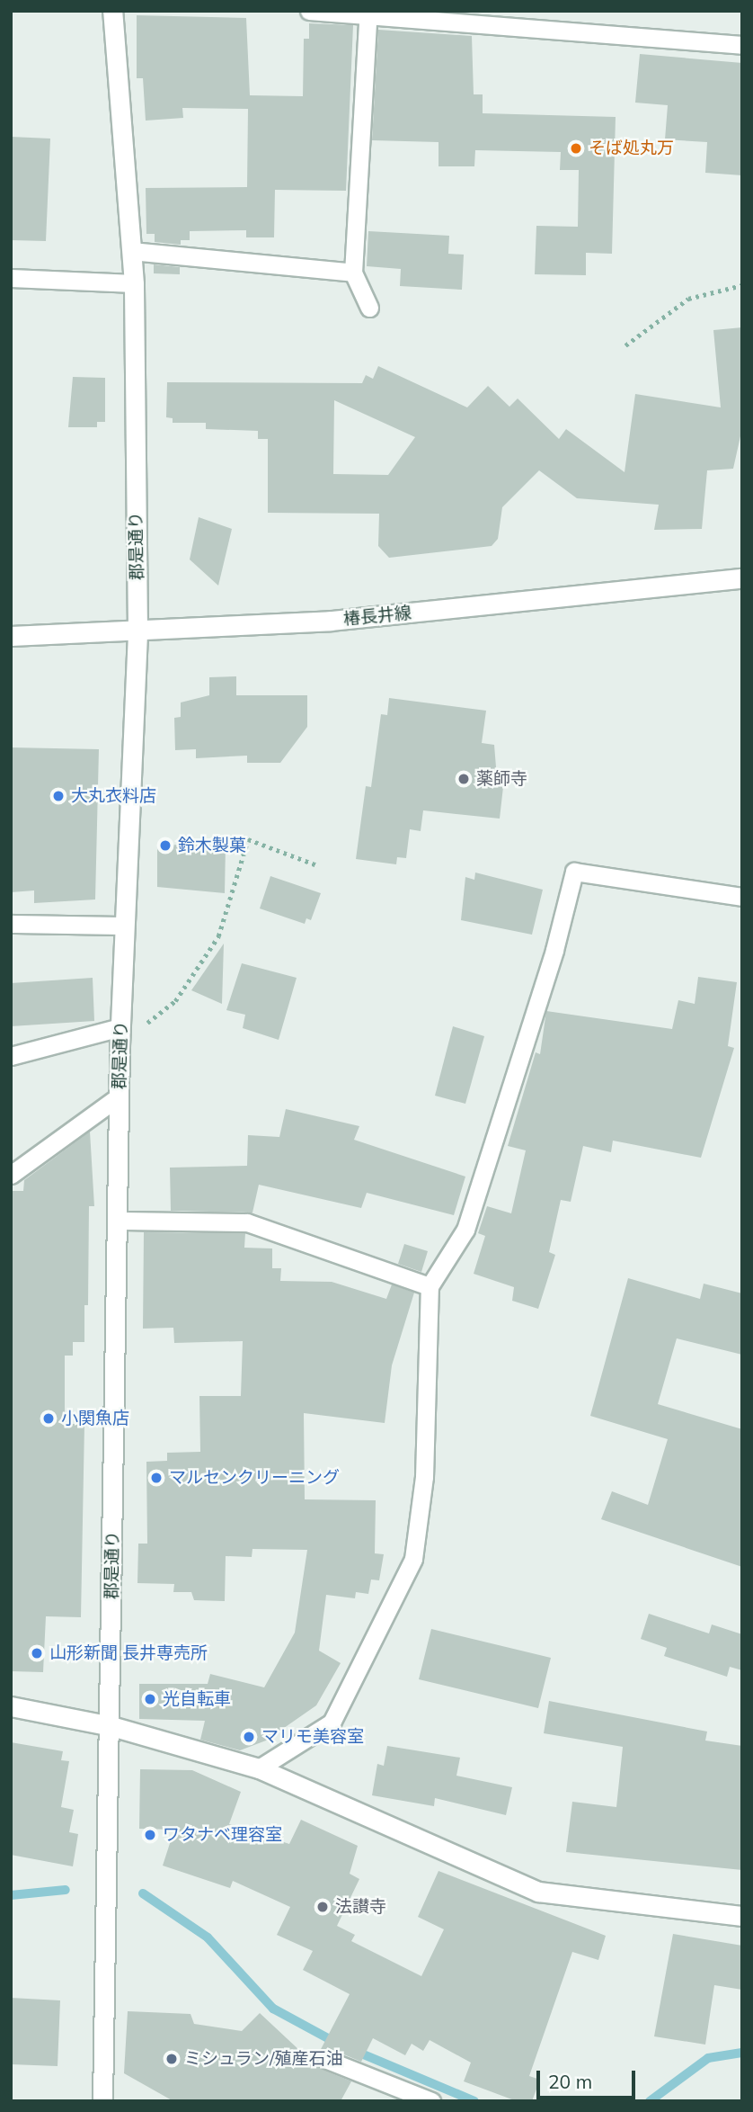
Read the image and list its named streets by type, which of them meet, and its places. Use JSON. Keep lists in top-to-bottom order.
{
  "streets": {
    "street": ["郡是通り", "椿長井線"]
  },
  "crossings": [
    ["郡是通り", "椿長井線"]
  ],
  "places": [
    "そば処丸万",
    "薬師寺",
    "大丸衣料店",
    "鈴木製菓",
    "小関魚店",
    "マルセンクリーニング",
    "山形新聞 長井専売所",
    "光自転車",
    "マリモ美容室",
    "ワタナベ理容室",
    "法讃寺",
    "ミシュラン/殖産石油"
  ],
  "scale_bar": "20 m"
}
